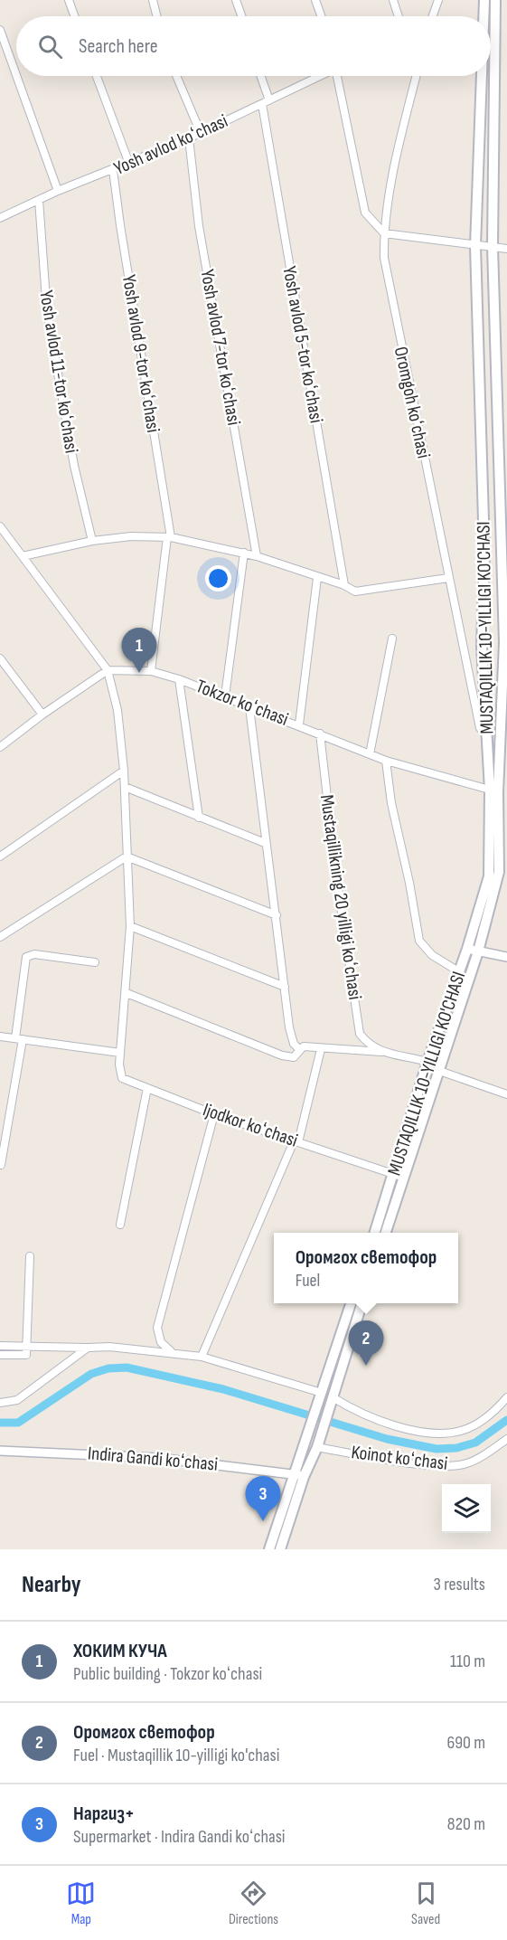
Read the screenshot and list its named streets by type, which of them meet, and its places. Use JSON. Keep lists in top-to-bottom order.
{
  "streets": {
    "main road": ["MUSTAQILLIK 10-YILLIGI KO'CHASI"],
    "street": [
      "Yosh avlod koʻchasi",
      "Yosh avlod 5-tor koʻchasi",
      "Yosh avlod 7-tor koʻchasi",
      "Yosh avlod 9-tor koʻchasi",
      "Yosh avlod 11-tor koʻchasi",
      "Oromgoh koʻchasi",
      "Tokzor koʻchasi",
      "Mustaqillikning 20 yilligi koʻchasi",
      "Ijodkor koʻchasi",
      "Koinot koʻchasi",
      "Indira Gandi koʻchasi"
    ]
  },
  "crossings": [
    ["Yosh avlod koʻchasi", "Yosh avlod 5-tor koʻchasi"],
    ["Yosh avlod koʻchasi", "Yosh avlod 7-tor koʻchasi"],
    ["Yosh avlod koʻchasi", "Yosh avlod 9-tor koʻchasi"],
    ["Yosh avlod koʻchasi", "Yosh avlod 11-tor koʻchasi"],
    ["Yosh avlod 9-tor koʻchasi", "Tokzor koʻchasi"],
    ["Oromgoh koʻchasi", "MUSTAQILLIK 10-YILLIGI KO'CHASI"],
    ["MUSTAQILLIK 10-YILLIGI KO'CHASI", "Tokzor koʻchasi"],
    ["MUSTAQILLIK 10-YILLIGI KO'CHASI", "Mustaqillikning 20 yilligi koʻchasi"],
    ["MUSTAQILLIK 10-YILLIGI KO'CHASI", "Ijodkor koʻchasi"],
    ["Tokzor koʻchasi", "Mustaqillikning 20 yilligi koʻchasi"],
    ["Tokzor koʻchasi", "Ijodkor koʻchasi"],
    ["Mustaqillikning 20 yilligi koʻchasi", "Ijodkor koʻchasi"]
  ],
  "page": {
    "search": "Search here",
    "pins": ["1", "2", "3"],
    "popup": ["Оромгох светофор", "Fuel"],
    "heading": ["Nearby", "3 results"],
    "list": [
      {
        "mark": "1",
        "name": "ХОКИМ КУЧА",
        "note": "Public building · Tokzor koʻchasi",
        "value": "110 m"
      },
      {
        "mark": "2",
        "name": "Оромгох светофор",
        "note": "Fuel · Mustaqillik 10-yilligi ko'chasi",
        "value": "690 m"
      },
      {
        "mark": "3",
        "name": "Наргиз+",
        "note": "Supermarket · Indira Gandi koʻchasi",
        "value": "820 m"
      }
    ],
    "nav": ["Map", "Directions", "Saved"]
  }
}
